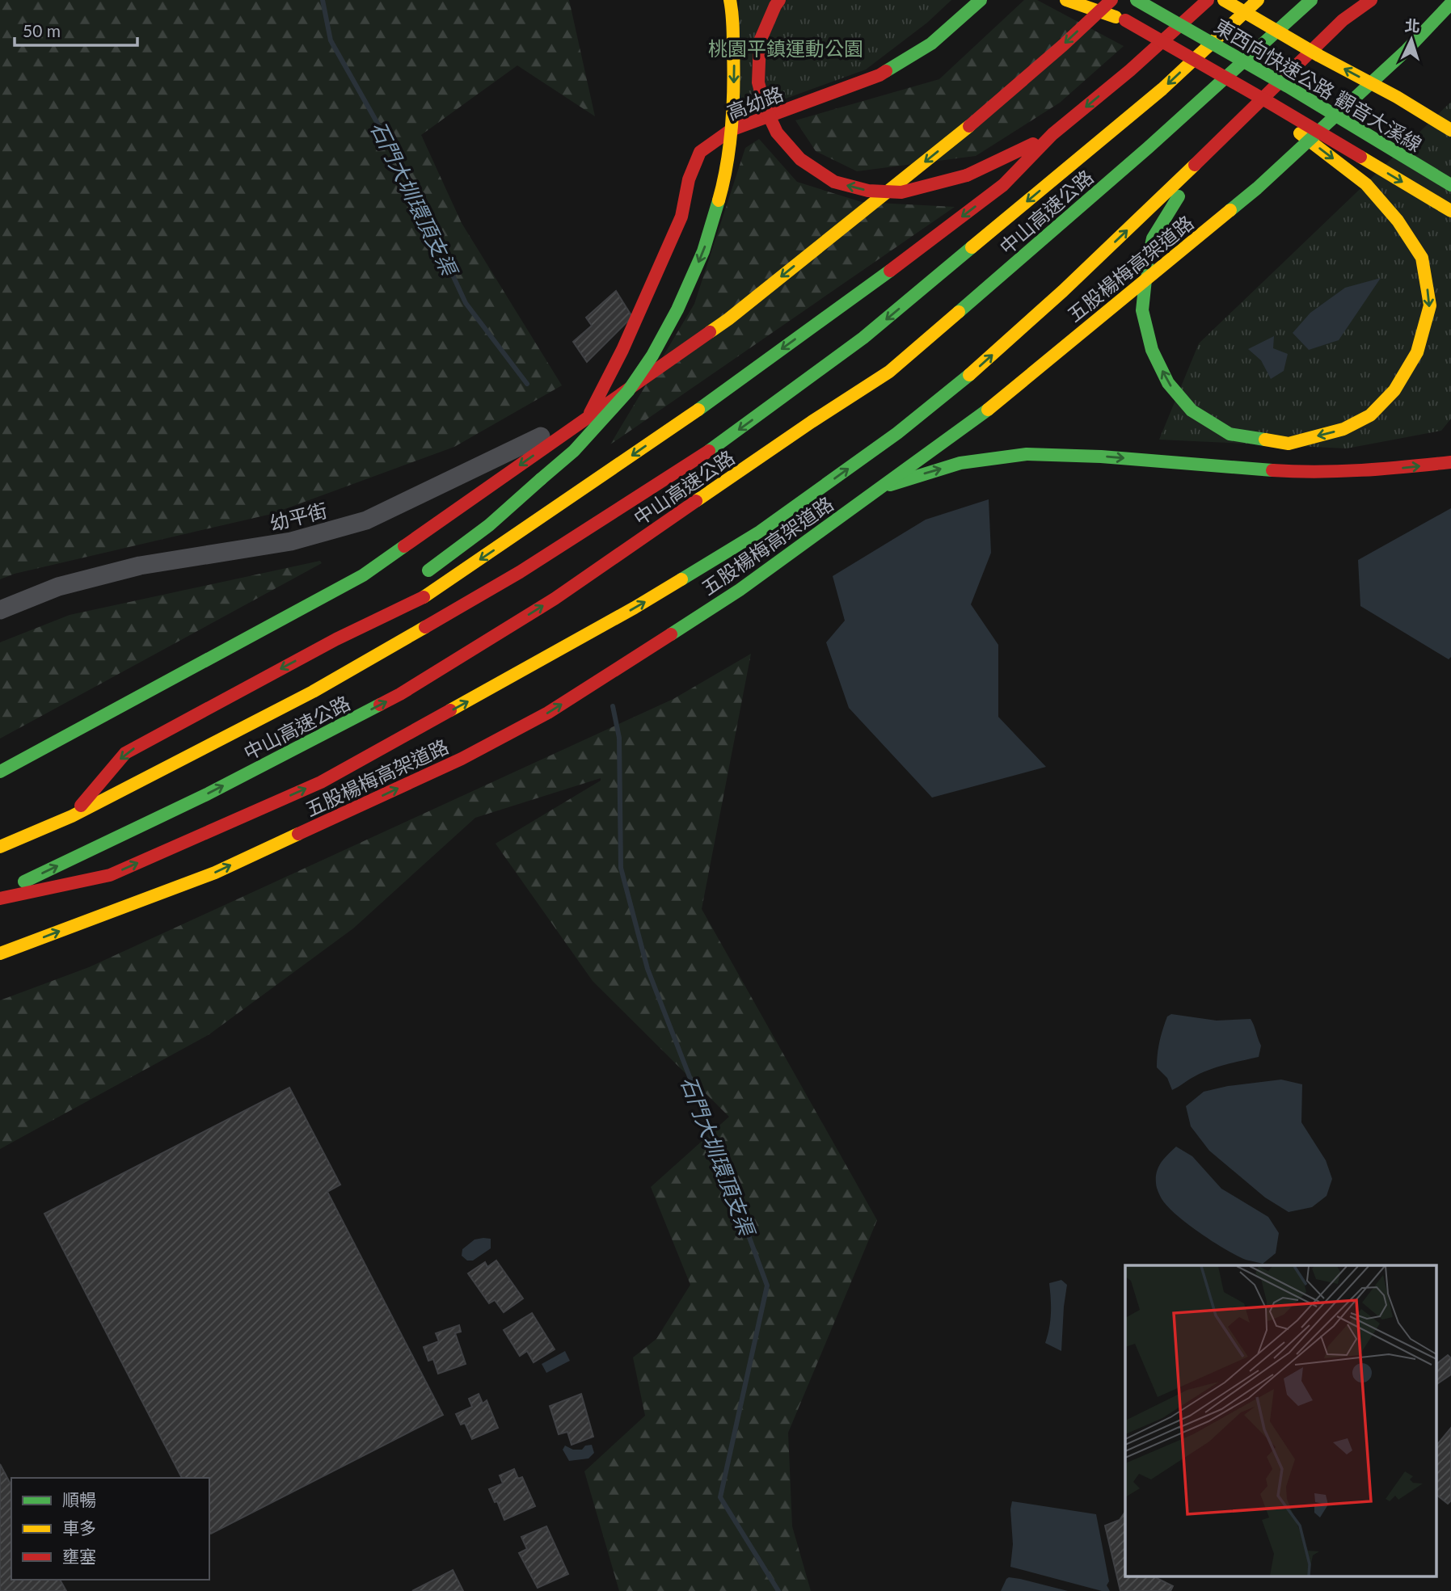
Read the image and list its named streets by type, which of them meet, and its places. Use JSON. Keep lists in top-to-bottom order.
{
  "streets": {
    "main road": [
      "東西向快速公路 觀音大溪線",
      "高幼路",
      "中山高速公路",
      "五股楊梅高架道路"
    ],
    "street": ["幼平街"]
  },
  "crossings": [
    ["高幼路", "幼平街"]
  ],
  "water": ["石門大圳環頂支渠"],
  "parks": ["桃園平鎮運動公園"],
  "legend": ["順暢", "車多", "壅塞"],
  "scale_bar": "50 m",
  "north": "top"
}
